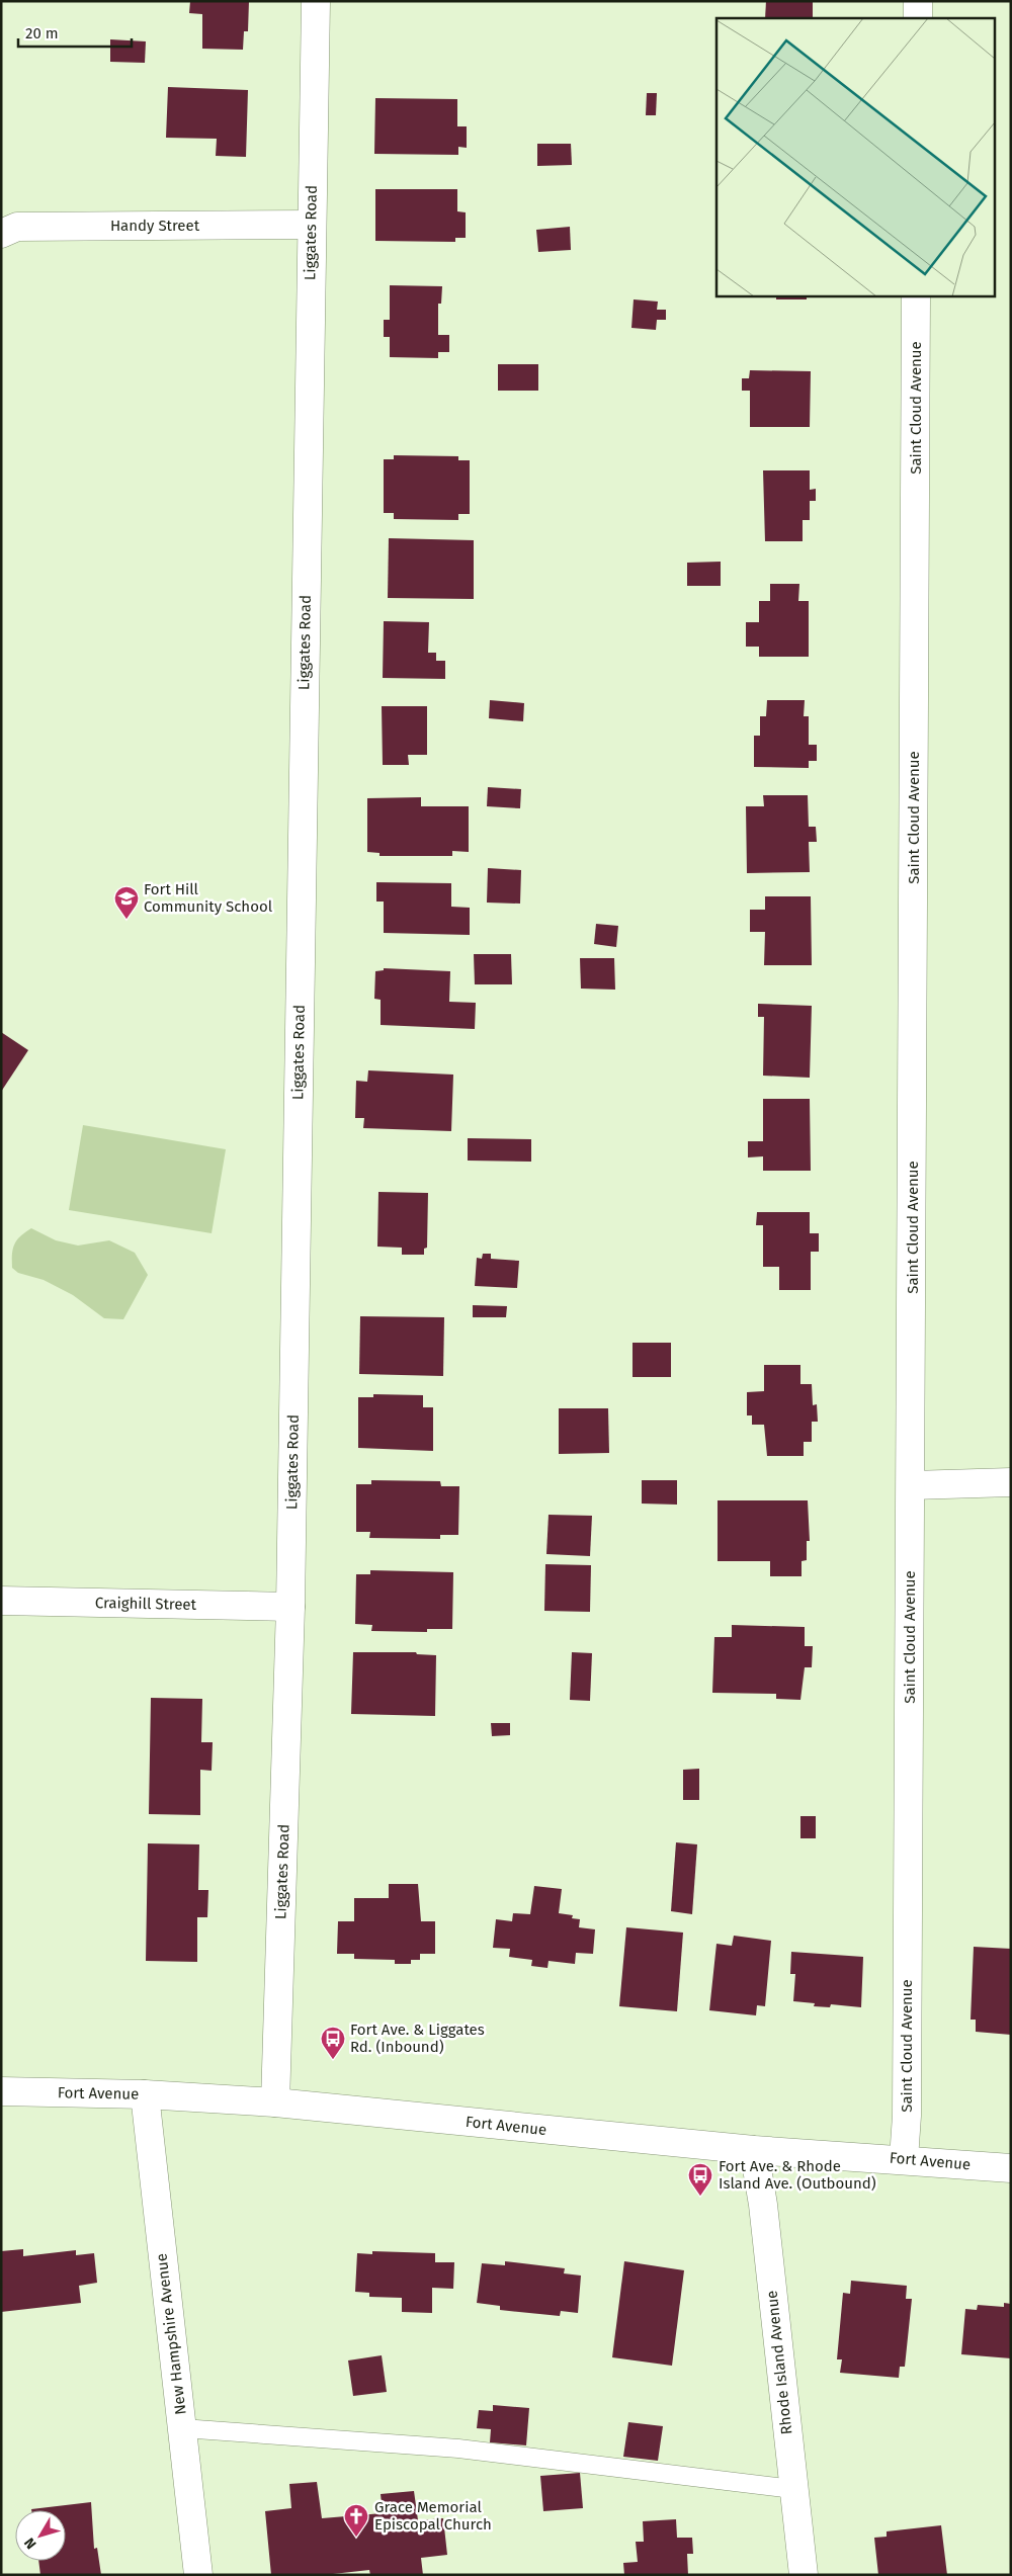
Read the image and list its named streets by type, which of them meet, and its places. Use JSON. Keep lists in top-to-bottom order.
{
  "streets": {
    "street": [
      "Handy Street",
      "Liggates Road",
      "Saint Cloud Avenue",
      "Craighill Street",
      "Fort Avenue",
      "New Hampshire Avenue",
      "Rhode Island Avenue"
    ]
  },
  "crossings": [
    ["Handy Street", "Liggates Road"],
    ["Liggates Road", "Craighill Street"],
    ["Liggates Road", "Fort Avenue"],
    ["Saint Cloud Avenue", "Fort Avenue"],
    ["Fort Avenue", "New Hampshire Avenue"],
    ["Fort Avenue", "Rhode Island Avenue"]
  ],
  "places": {
    "school or university": ["Fort Hill Community School"],
    "bus stop": ["Fort Ave. & Liggates Rd. (Inbound)", "Fort Ave. & Rhode Island Ave. (Outbound)"],
    "church": ["Grace Memorial Episcopal Church"]
  },
  "scale_bar": "20 m",
  "north": "bottom left"
}
